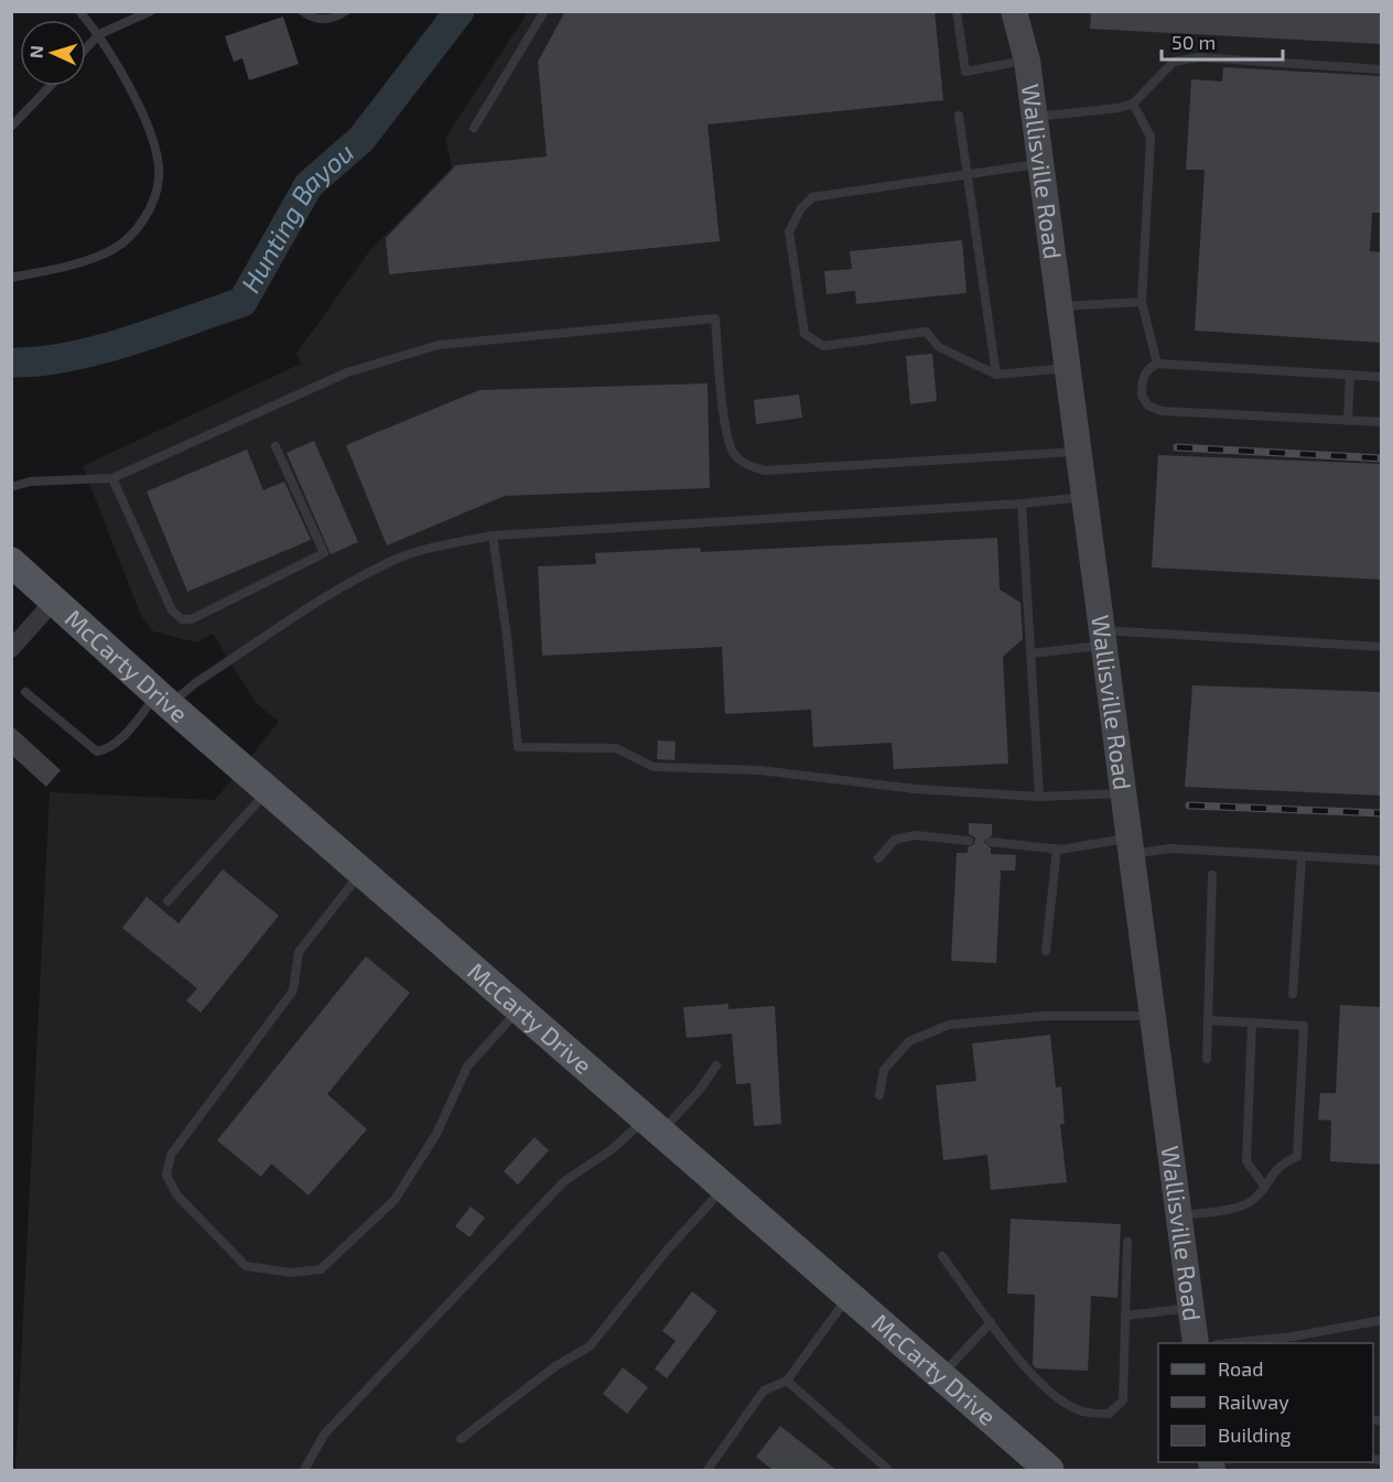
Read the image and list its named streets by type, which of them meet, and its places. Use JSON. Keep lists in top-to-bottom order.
{
  "streets": {
    "main road": ["Wallisville Road", "McCarty Drive"]
  },
  "water": ["Hunting Bayou"],
  "legend": ["Road", "Railway", "Building"],
  "scale_bar": "50 m",
  "north": "left"
}
